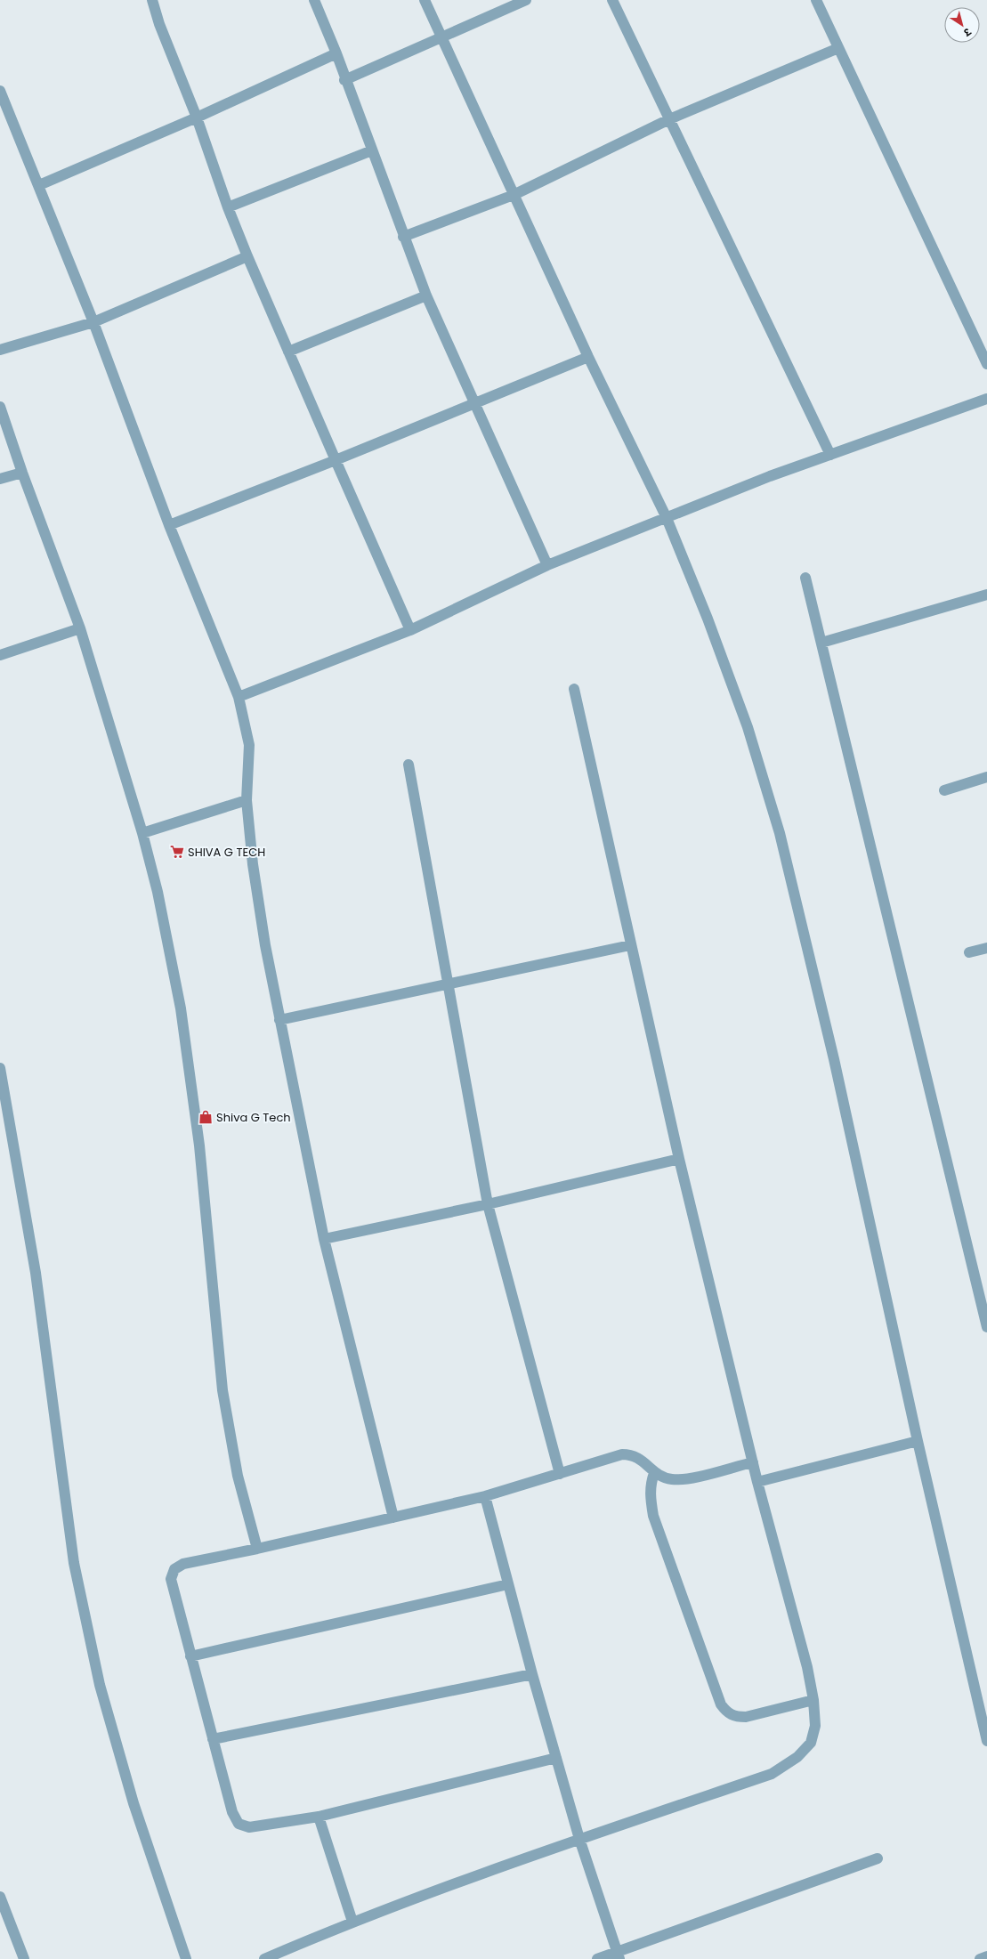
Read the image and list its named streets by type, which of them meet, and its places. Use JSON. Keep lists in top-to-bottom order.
{
  "places": {
    "supermarket": ["SHIVA G TECH"],
    "shop": ["Shiva G Tech"]
  },
  "north": "bottom right"
}
